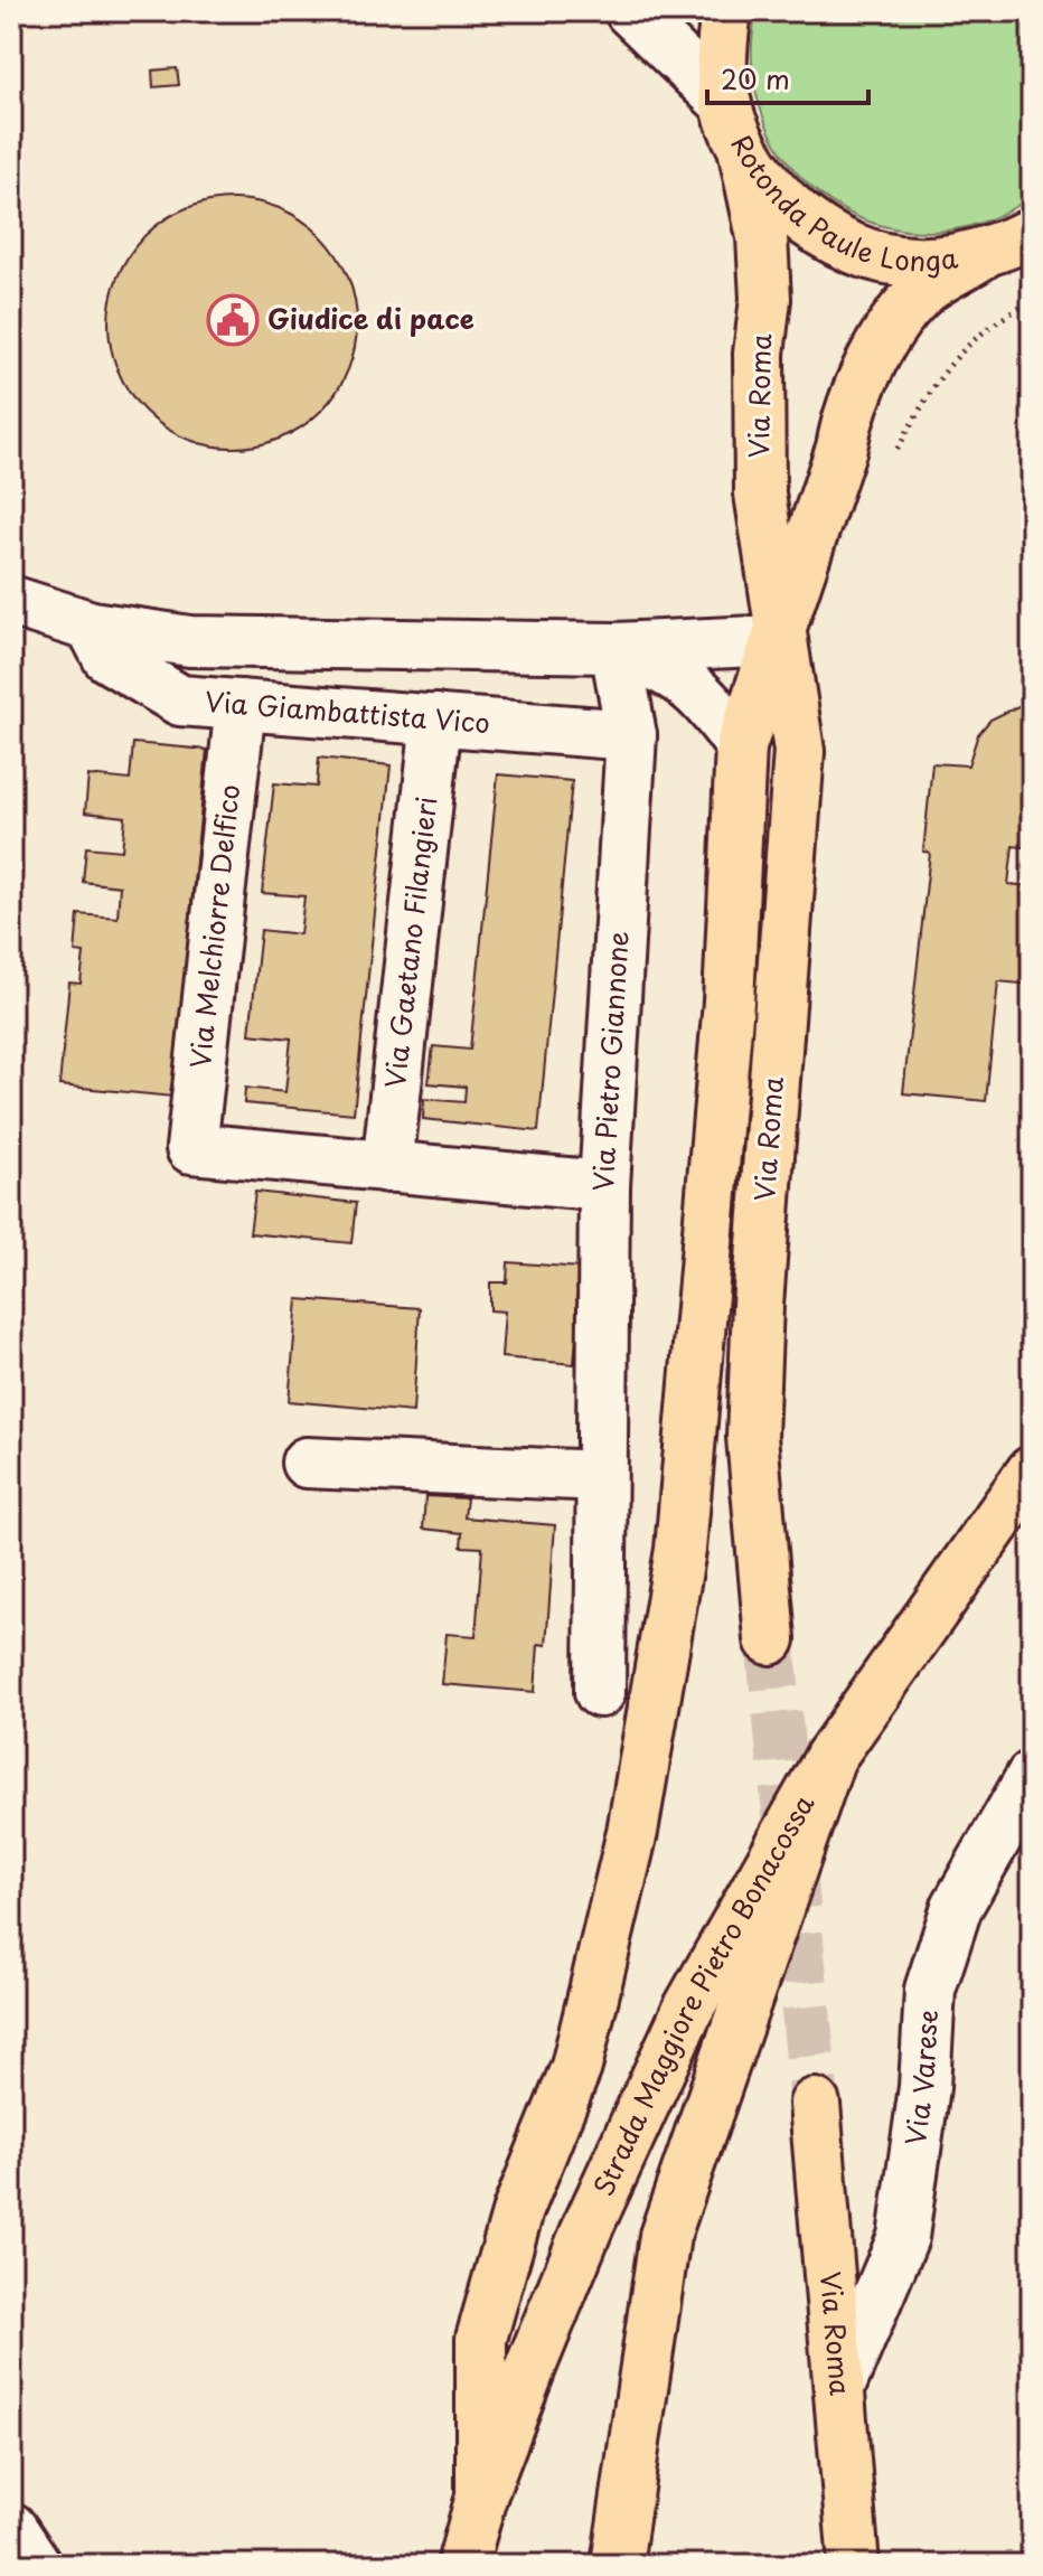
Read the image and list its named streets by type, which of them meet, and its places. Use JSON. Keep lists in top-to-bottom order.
{
  "streets": {
    "main road": ["Rotonda Paule Longa", "Via Roma", "Strada Maggiore Pietro Bonacossa"],
    "street": [
      "Via Giambattista Vico",
      "Via Melchiorre Delfico",
      "Via Gaetano Filangieri",
      "Via Pietro Giannone",
      "Via Varese"
    ]
  },
  "crossings": [
    ["Rotonda Paule Longa", "Via Roma"],
    ["Via Roma", "Via Varese"],
    ["Via Giambattista Vico", "Via Melchiorre Delfico"],
    ["Via Giambattista Vico", "Via Gaetano Filangieri"],
    ["Via Giambattista Vico", "Via Pietro Giannone"],
    ["Via Melchiorre Delfico", "Via Gaetano Filangieri"]
  ],
  "places": {
    "public building": ["Giudice di pace"]
  },
  "scale_bar": "20 m"
}
